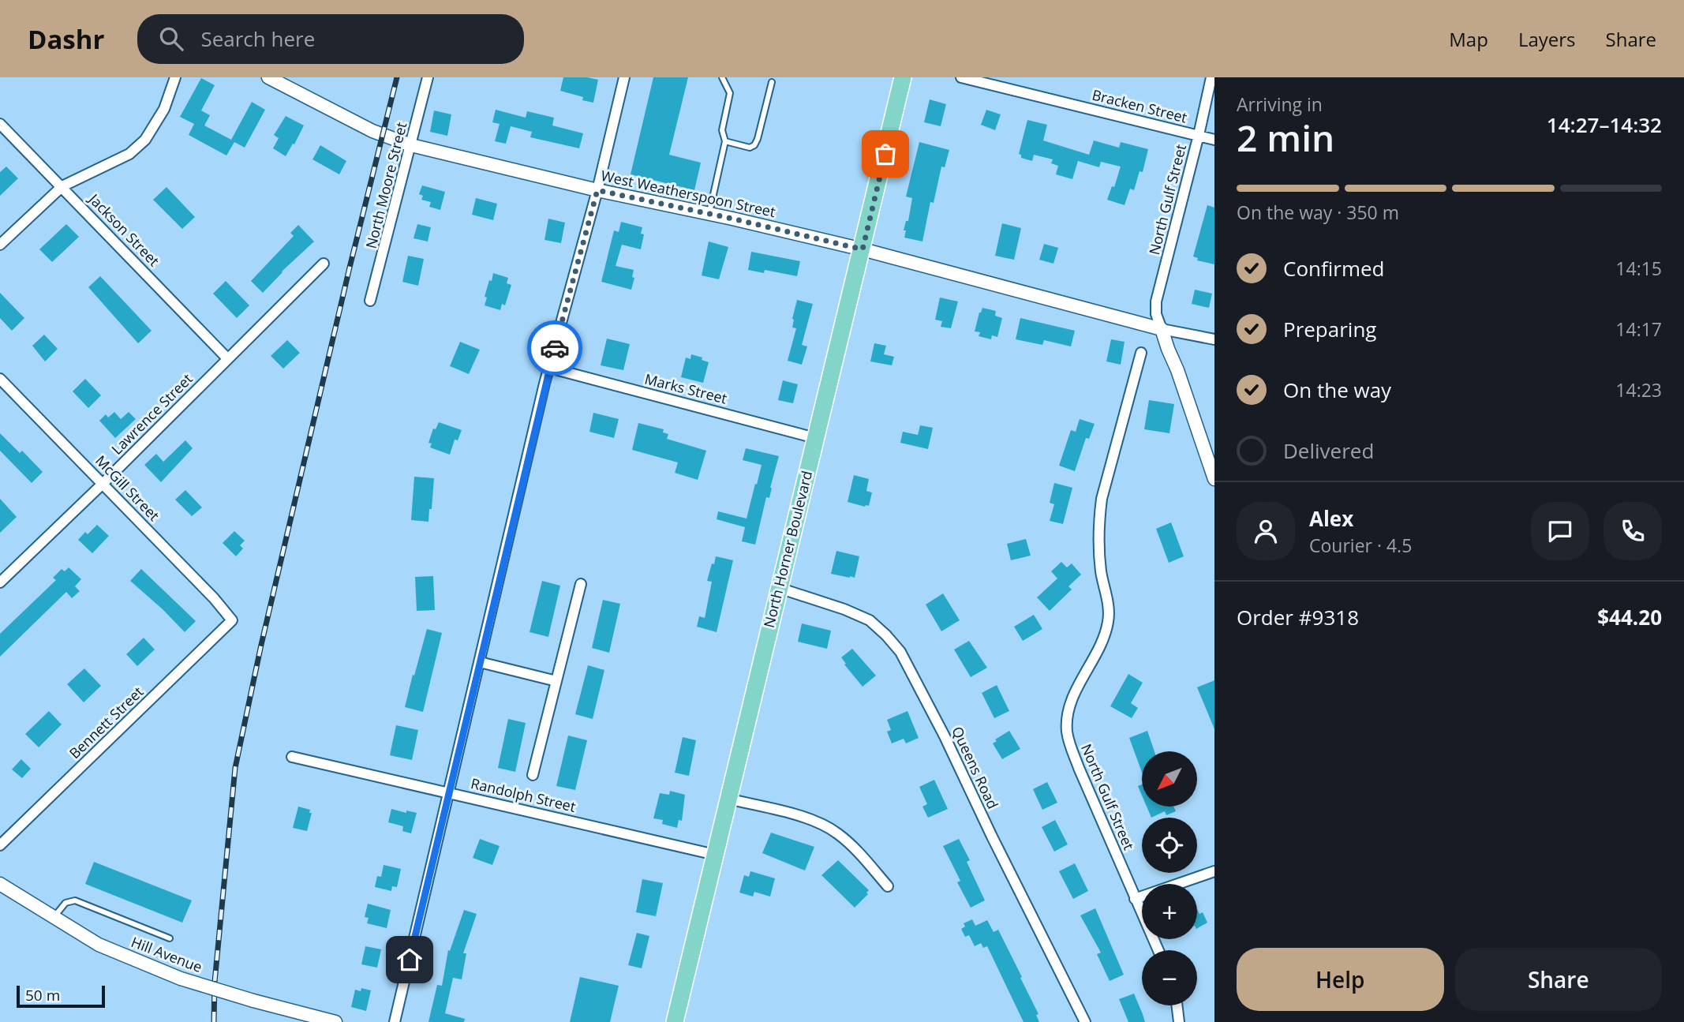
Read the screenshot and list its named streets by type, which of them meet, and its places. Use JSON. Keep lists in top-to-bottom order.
{
  "streets": {
    "main road": ["North Horner Boulevard"],
    "street": [
      "Bracken Street",
      "North Moore Street",
      "West Weatherspoon Street",
      "North Gulf Street",
      "Jackson Street",
      "Marks Street",
      "Lawrence Street",
      "McGill Street",
      "Bennett Street",
      "Queens Road",
      "Randolph Street",
      "Hill Avenue"
    ]
  },
  "crossings": [
    ["Bracken Street", "North Gulf Street"],
    ["North Moore Street", "West Weatherspoon Street"],
    ["West Weatherspoon Street", "North Gulf Street"],
    ["West Weatherspoon Street", "North Horner Boulevard"],
    ["Jackson Street", "Lawrence Street"],
    ["Marks Street", "North Horner Boulevard"],
    ["Lawrence Street", "McGill Street"],
    ["McGill Street", "Bennett Street"],
    ["North Horner Boulevard", "Queens Road"],
    ["North Horner Boulevard", "Randolph Street"]
  ],
  "scale_bar": "50 m",
  "north": "bottom left",
  "page": {
    "header": "Dashr",
    "search": "Search here",
    "nav": ["Map", "Layers", "Share"],
    "heading": ["2 min", "Arriving in", "14:27–14:32"],
    "panel": [
      "Alex",
      "Courier · 4.5",
      "Order #9318",
      "$44.20"
    ],
    "bar": "On the way · 350 m",
    "list": [
      ["Confirmed", "14:15"],
      ["Preparing", "14:17"],
      ["On the way", "14:23"],
      "Delivered"
    ],
    "map_buttons": ["+", "−"],
    "buttons": ["Help", "Share"],
    "scale": "50 m"
  }
}
